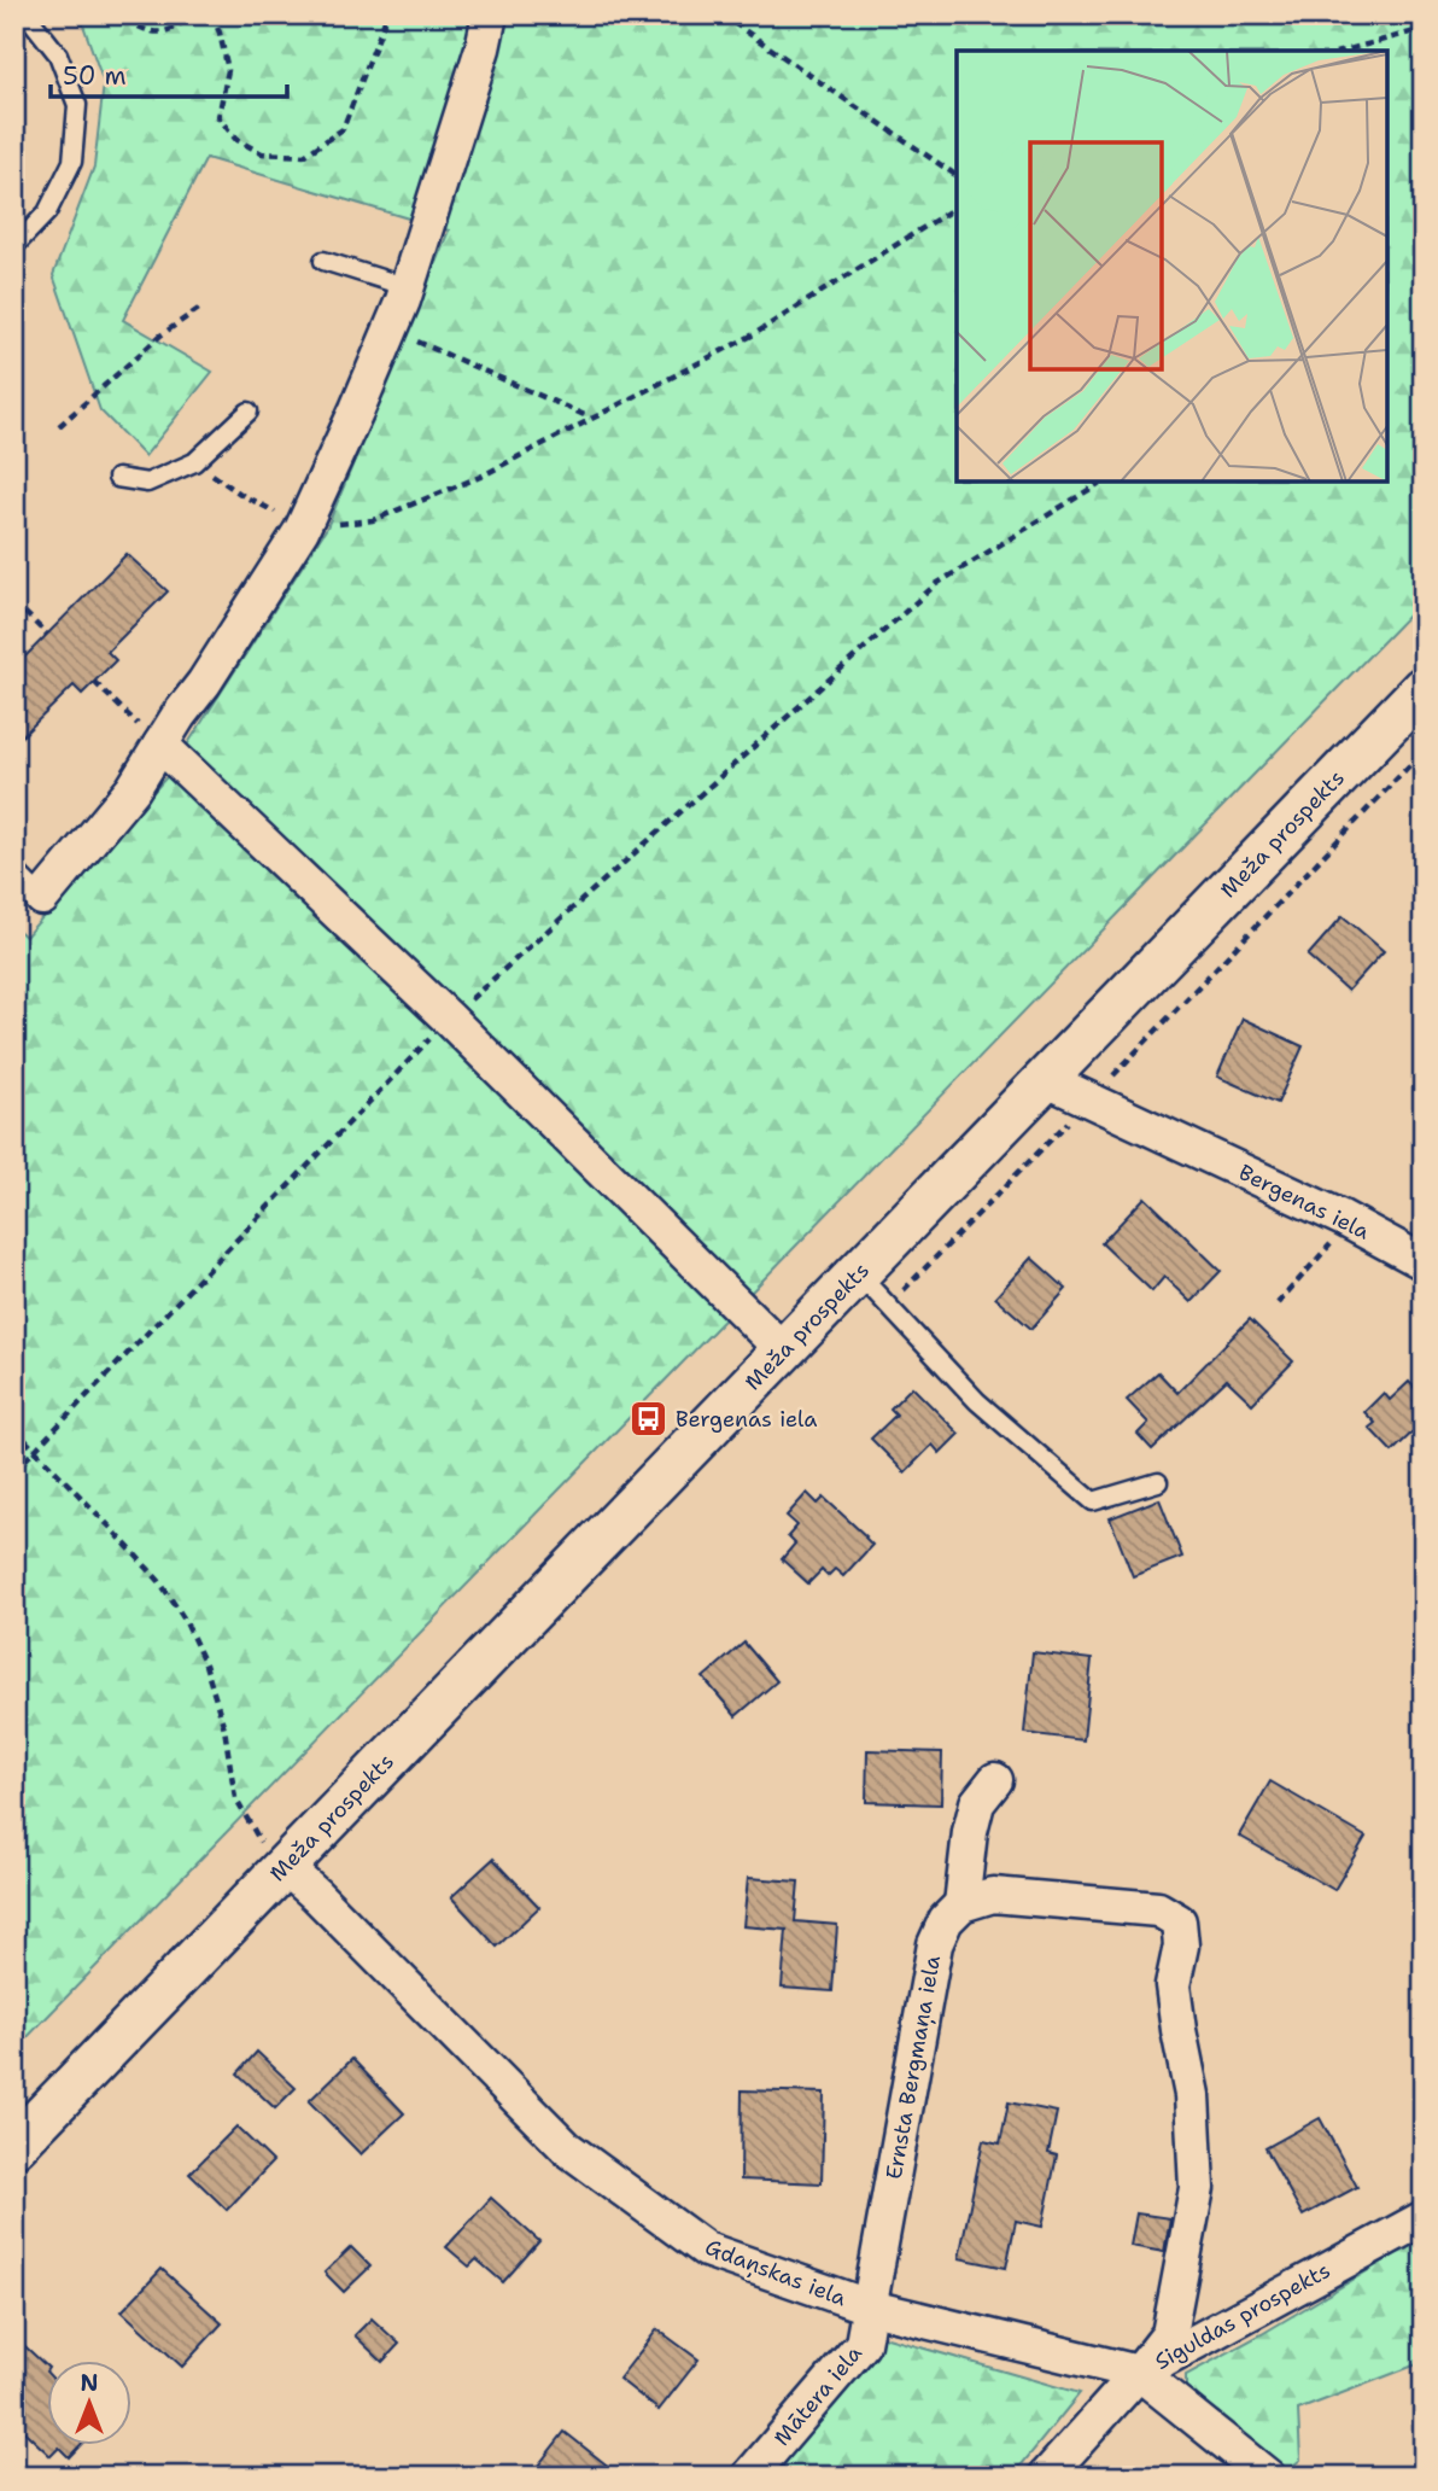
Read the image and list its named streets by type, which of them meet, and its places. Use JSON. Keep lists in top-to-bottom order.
{
  "streets": {
    "street": [
      "Meža prospekts",
      "Bergenas iela",
      "Ernsta Bergmaņa iela",
      "Gdaņskas iela",
      "Siguldas prospekts",
      "Mātera iela"
    ]
  },
  "crossings": [
    ["Meža prospekts", "Bergenas iela"],
    ["Meža prospekts", "Gdaņskas iela"],
    ["Ernsta Bergmaņa iela", "Gdaņskas iela"],
    ["Ernsta Bergmaņa iela", "Mātera iela"],
    ["Gdaņskas iela", "Siguldas prospekts"],
    ["Gdaņskas iela", "Mātera iela"]
  ],
  "places": {
    "bus stop": ["Bergenas iela"]
  },
  "scale_bar": "50 m",
  "north": "top"
}
